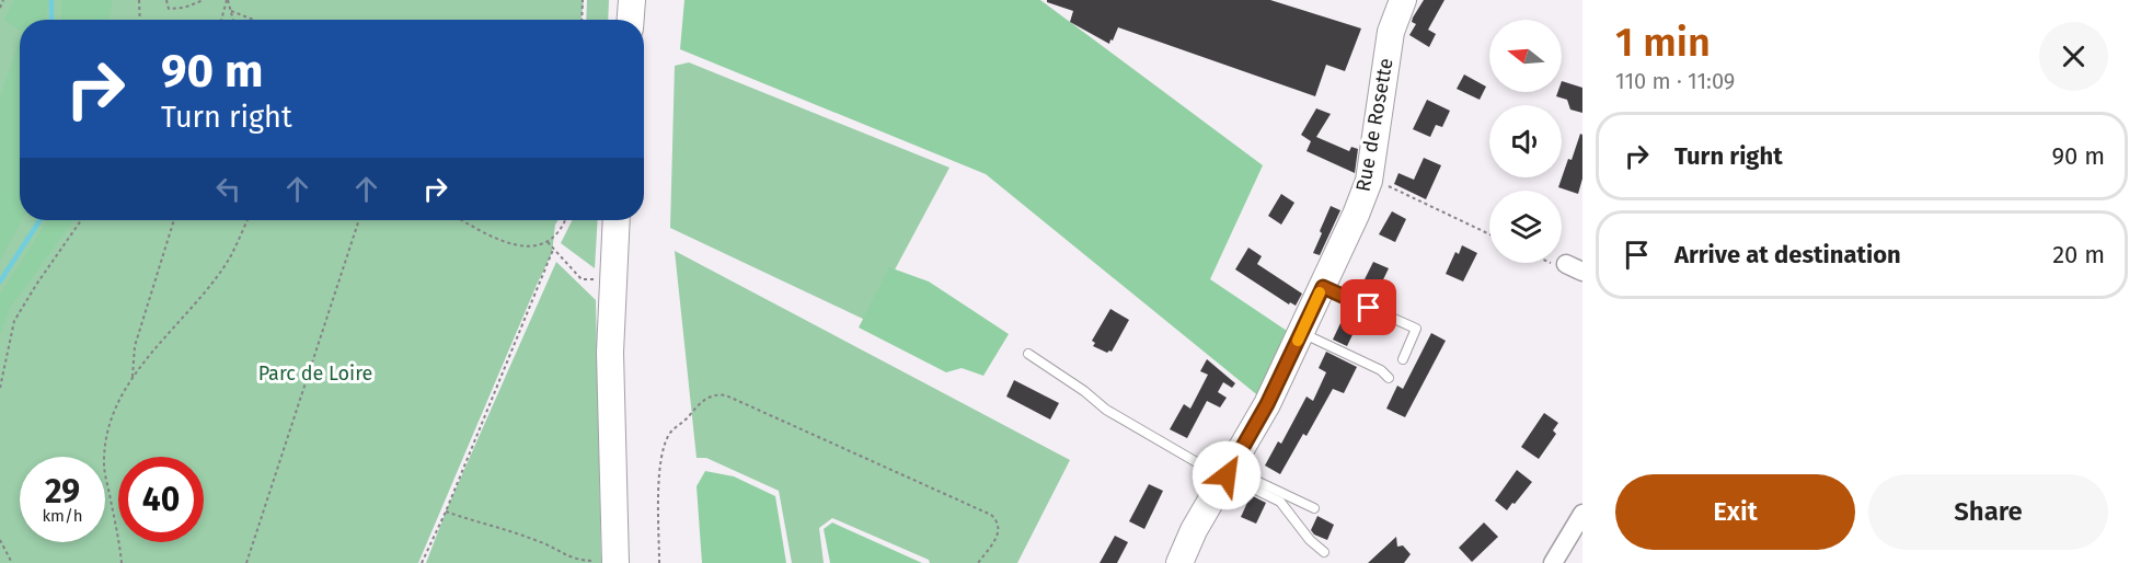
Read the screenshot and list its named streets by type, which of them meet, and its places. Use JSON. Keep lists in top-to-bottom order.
{
  "streets": {
    "street": ["Rue de Rosette"]
  },
  "parks": ["Parc de Loire"],
  "north": "left",
  "page": {
    "heading": ["1 min", "110 m · 11:09"],
    "turn": ["90 m", "Turn right"],
    "list": [
      {
        "name": "Turn right",
        "value": "90 m"
      },
      {
        "name": "Arrive at destination",
        "value": "20 m"
      }
    ],
    "speed": "29 km/h",
    "limit": "40",
    "buttons": ["Exit", "Share"]
  }
}
